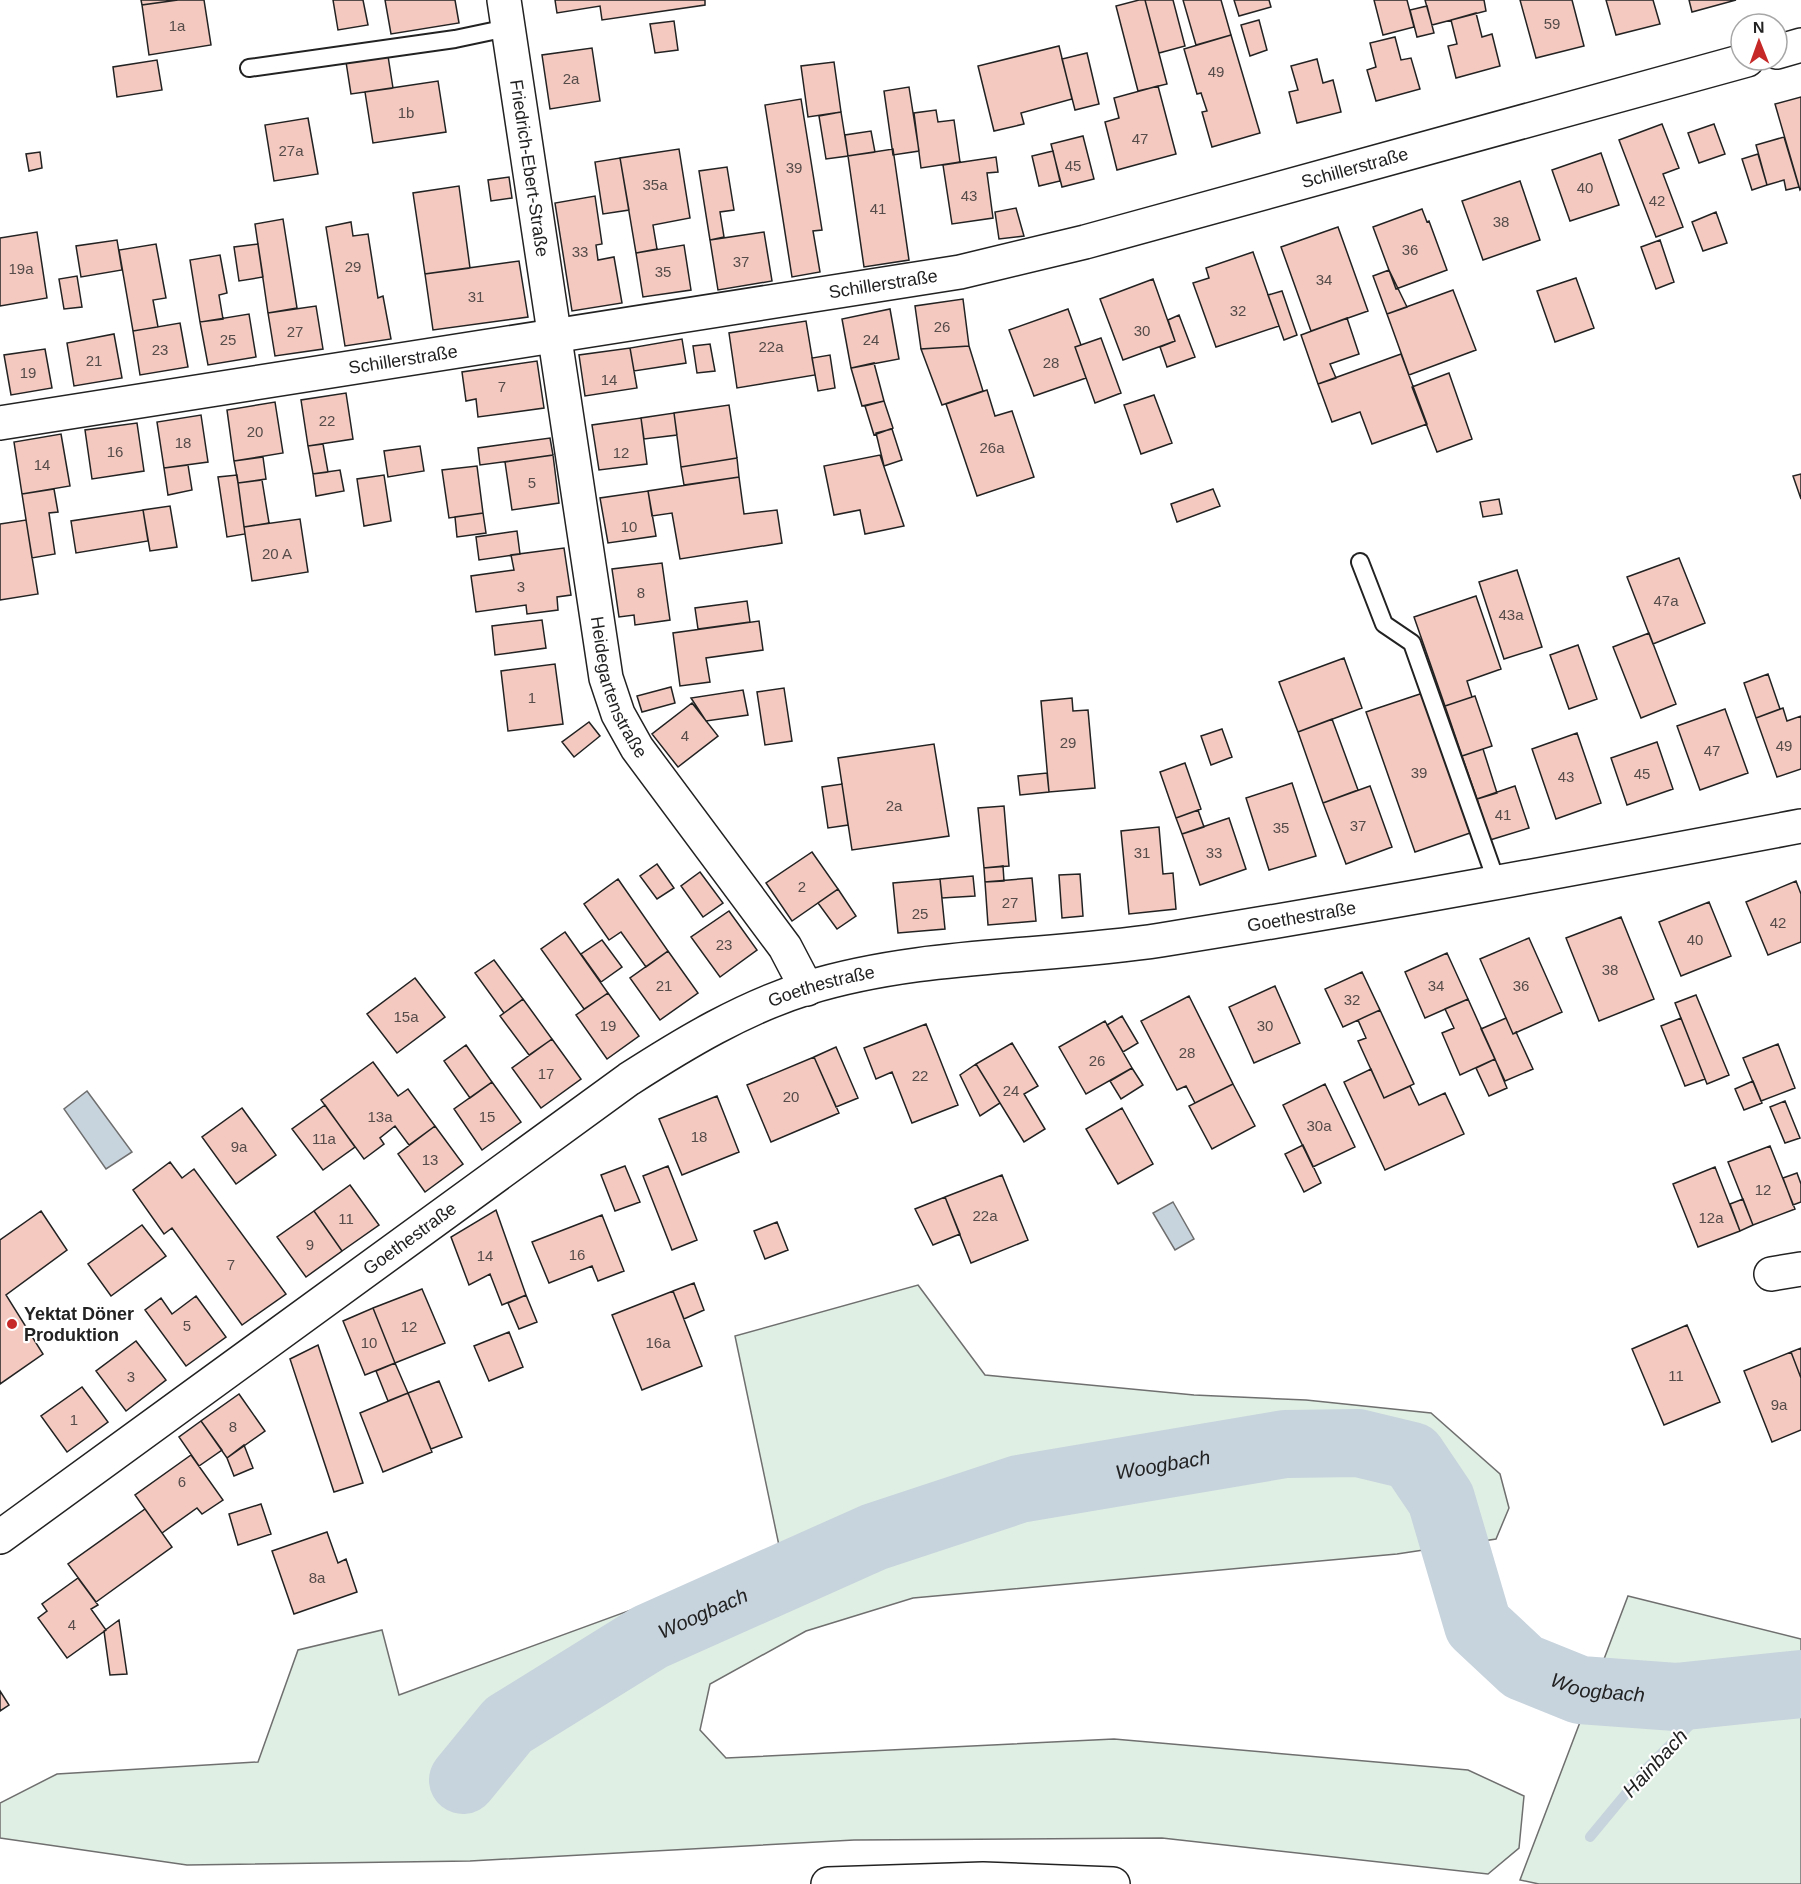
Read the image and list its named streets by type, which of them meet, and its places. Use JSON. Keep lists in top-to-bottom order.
{
  "streets": {
    "street": [
      "Friedrich-Ebert-Straße",
      "Schillerstraße",
      "Heidegartenstraße",
      "Goethestraße"
    ]
  },
  "crossings": [
    ["Friedrich-Ebert-Straße", "Schillerstraße"],
    ["Friedrich-Ebert-Straße", "Heidegartenstraße"],
    ["Schillerstraße", "Heidegartenstraße"],
    ["Heidegartenstraße", "Goethestraße"]
  ],
  "water": ["Woogbach", "Hainbach"],
  "places": ["Yektat Döner Produktion"],
  "house_numbers": [
    "59",
    "1a",
    "49",
    "2a",
    "1b",
    "47",
    "27a",
    "45",
    "39",
    "35a",
    "40",
    "43",
    "42",
    "41",
    "38",
    "36",
    "33",
    "37",
    "29",
    "19a",
    "35",
    "34",
    "31",
    "32",
    "26",
    "30",
    "27",
    "25",
    "24",
    "22a",
    "23",
    "21",
    "28",
    "19",
    "14",
    "7",
    "22",
    "20",
    "18",
    "26a",
    "16",
    "12",
    "14",
    "5",
    "10",
    "20 A",
    "3",
    "8",
    "47a",
    "43a",
    "1",
    "4",
    "29",
    "49",
    "47",
    "39",
    "45",
    "43",
    "2a",
    "41",
    "37",
    "35",
    "31",
    "33",
    "2",
    "27",
    "25",
    "42",
    "40",
    "23",
    "38",
    "21",
    "34",
    "36",
    "32",
    "15a",
    "19",
    "30",
    "28",
    "26",
    "17",
    "22",
    "24",
    "20",
    "13a",
    "15",
    "30a",
    "18",
    "11a",
    "9a",
    "13",
    "12",
    "22a",
    "12a",
    "11",
    "9",
    "16",
    "14",
    "7",
    "5",
    "12",
    "10",
    "16a",
    "11",
    "3",
    "9a",
    "1",
    "8",
    "6",
    "8a",
    "4"
  ],
  "north": "top"
}
